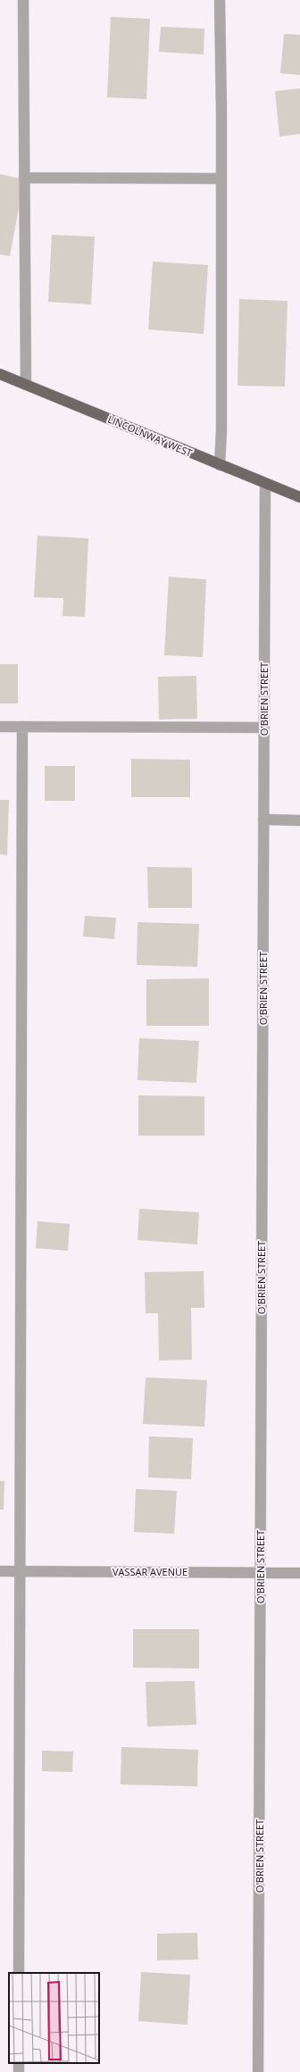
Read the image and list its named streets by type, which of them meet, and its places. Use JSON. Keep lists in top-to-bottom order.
{
  "streets": {
    "main road": ["LINCOLNWAY WEST"],
    "street": ["O'BRIEN STREET", "VASSAR AVENUE"]
  },
  "crossings": [
    ["LINCOLNWAY WEST", "O'BRIEN STREET"],
    ["O'BRIEN STREET", "VASSAR AVENUE"]
  ]
}
